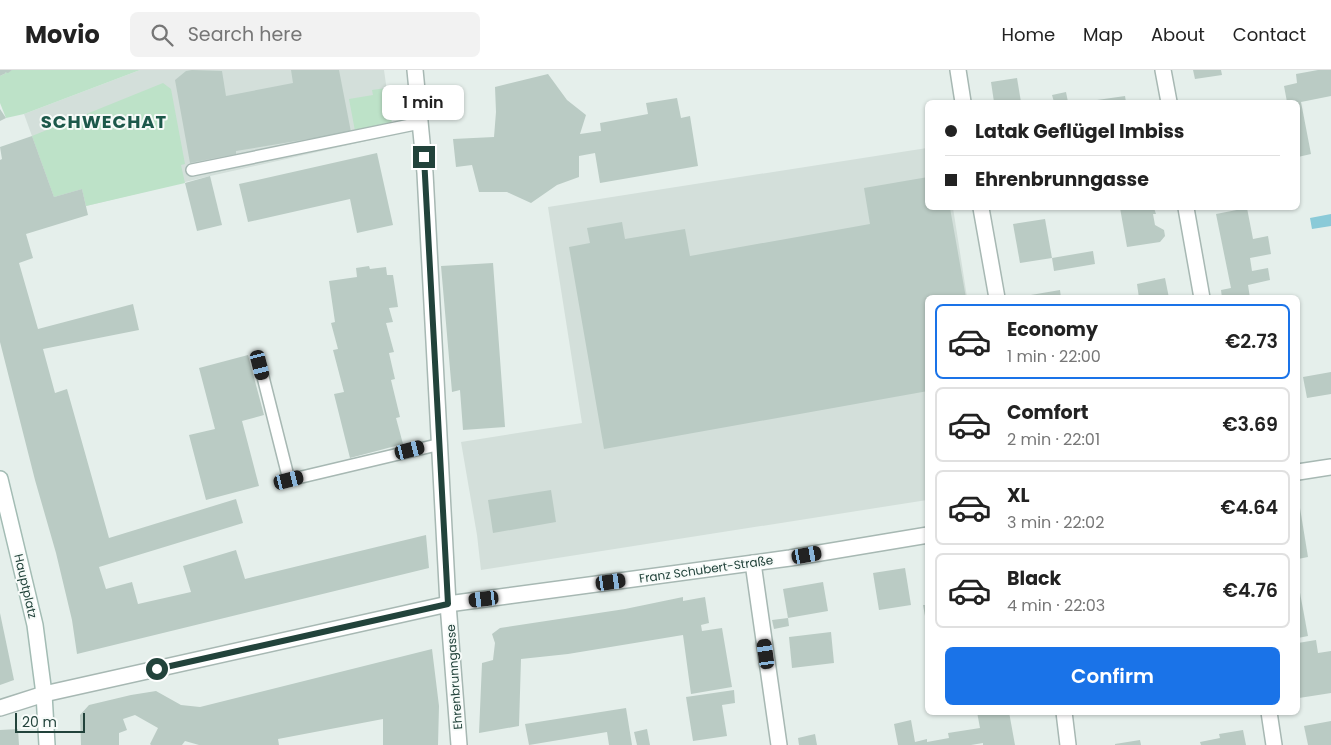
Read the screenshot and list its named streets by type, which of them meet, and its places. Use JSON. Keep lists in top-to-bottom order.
{
  "streets": {
    "street": ["Franz Schubert-Straße", "Hauptplatz", "Ehrenbrunngasse"]
  },
  "crossings": [
    ["Franz Schubert-Straße", "Hauptplatz"],
    ["Franz Schubert-Straße", "Ehrenbrunngasse"]
  ],
  "districts": ["SCHWECHAT"],
  "scale_bar": "20 m",
  "page": {
    "header": "Movio",
    "search": "Search here",
    "nav": [
      "Home",
      "Map",
      "About",
      "Contact"
    ],
    "bubble": "1 min",
    "banner": ["Latak Geflügel Imbiss", "Ehrenbrunngasse"],
    "list": [
      {
        "name": "Economy",
        "note": "1 min · 22:00",
        "value": "€2.73"
      },
      {
        "name": "Comfort",
        "note": "2 min · 22:01",
        "value": "€3.69"
      },
      {
        "name": "XL",
        "note": "3 min · 22:02",
        "value": "€4.64"
      },
      {
        "name": "Black",
        "note": "4 min · 22:03",
        "value": "€4.76"
      }
    ],
    "buttons": "Confirm",
    "scale": "20 m"
  }
}
